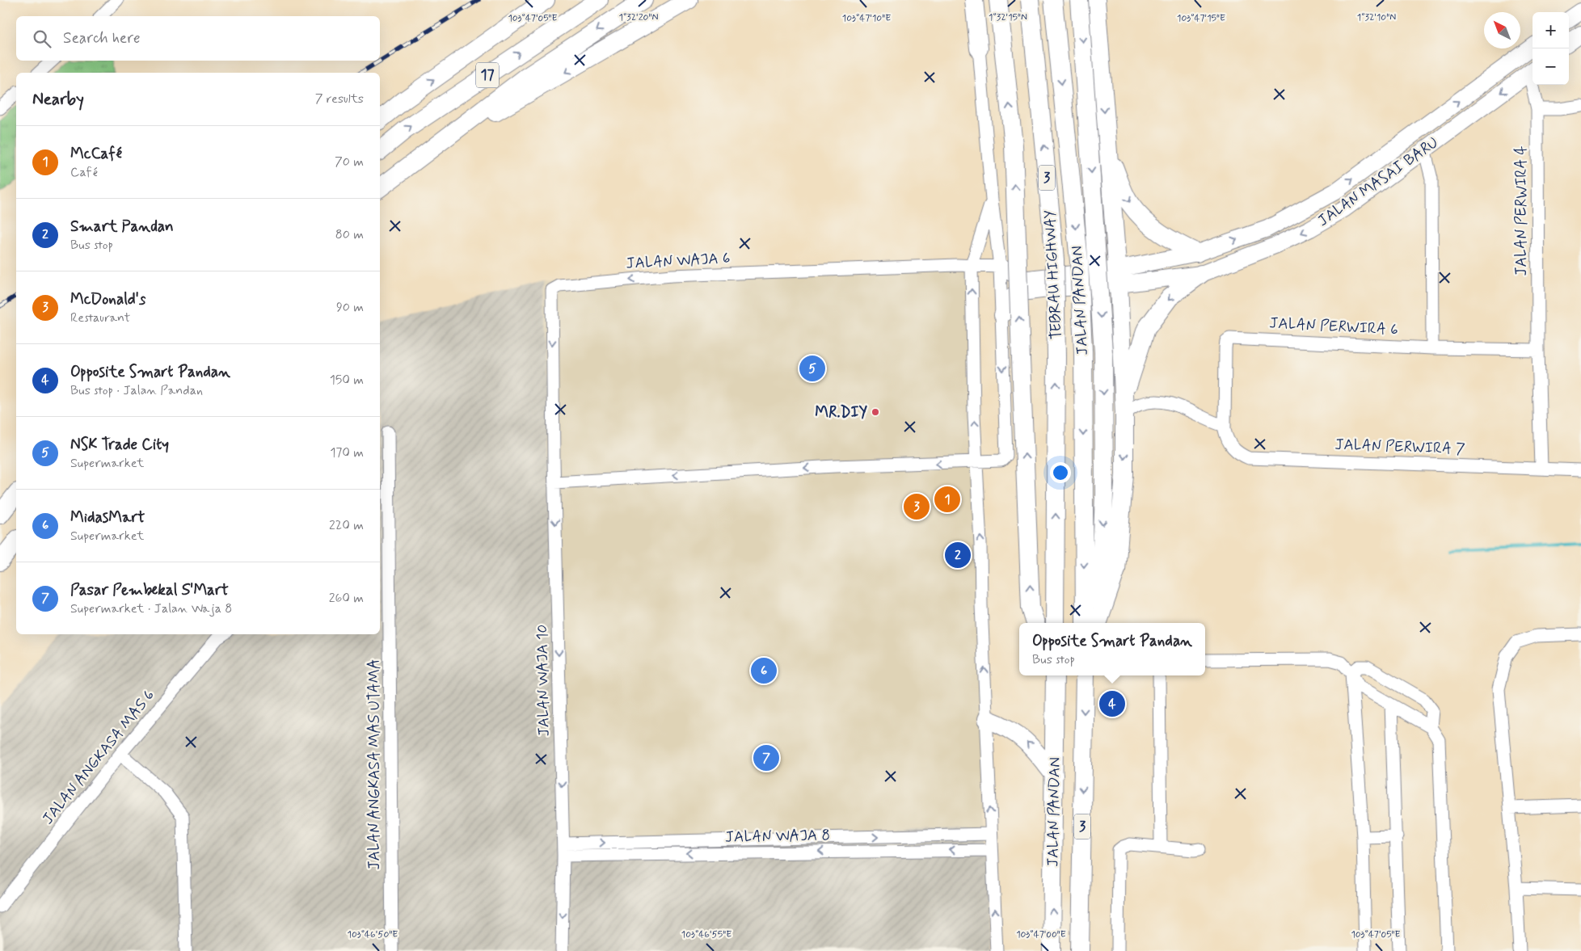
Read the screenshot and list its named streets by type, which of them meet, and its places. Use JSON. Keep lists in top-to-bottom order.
{
  "streets": {
    "highway": [
      "17",
      "3",
      "TEBRAU HIGHWAY",
      "JALAN PANDAN"
    ],
    "main road": ["JALAN MASAI BARU"],
    "street": [
      "JALAN PERWIRA 4",
      "JALAN WAJA 6",
      "JALAN PERWIRA 6",
      "JALAN PERWIRA 7",
      "JALAN WAJA 10",
      "JALAN ANGKASA MAS 6",
      "JALAN ANGKASA MAS UTAMA",
      "JALAN WAJA 8"
    ]
  },
  "crossings": [
    ["JALAN MASAI BARU", "JALAN WAJA 6"],
    ["JALAN PERWIRA 4", "JALAN PERWIRA 6"],
    ["JALAN WAJA 6", "JALAN WAJA 10"],
    ["TEBRAU HIGHWAY", "JALAN PANDAN"],
    ["JALAN PERWIRA 6", "JALAN PERWIRA 7"],
    ["JALAN WAJA 10", "JALAN WAJA 8"]
  ],
  "one_way": ["JALAN WAJA 10"],
  "places": ["MR.DIY"],
  "north": "top left",
  "page": {
    "map_buttons": ["+", "−"],
    "search": "Search here",
    "heading": ["Nearby", "7 results"],
    "list": [
      {
        "mark": "1",
        "name": "McCafé",
        "note": "Café",
        "value": "70 m"
      },
      {
        "mark": "2",
        "name": "Smart Pandan",
        "note": "Bus stop",
        "value": "80 m"
      },
      {
        "mark": "3",
        "name": "McDonald's",
        "note": "Restaurant",
        "value": "90 m"
      },
      {
        "mark": "4",
        "name": "Opposite Smart Pandan",
        "note": "Bus stop · Jalan Pandan",
        "value": "150 m"
      },
      {
        "mark": "5",
        "name": "NSK Trade City",
        "note": "Supermarket",
        "value": "170 m"
      },
      {
        "mark": "6",
        "name": "MidasMart",
        "note": "Supermarket",
        "value": "220 m"
      },
      {
        "mark": "7",
        "name": "Pasar Pembekal S'Mart",
        "note": "Supermarket · Jalan Waja 8",
        "value": "260 m"
      }
    ],
    "pins": [
      "5",
      "1",
      "3",
      "2",
      "6",
      "4",
      "7"
    ],
    "popup": ["Opposite Smart Pandan", "Bus stop"]
  },
  "coordinates": [
    "1°32'20\"N",
    "1°32'15\"N",
    "1°32'10\"N",
    "103°47'15\"E",
    "103°47'05\"E",
    "103°47'10\"E",
    "103°46'50\"E",
    "103°46'55\"E",
    "103°47'00\"E"
  ]
}
